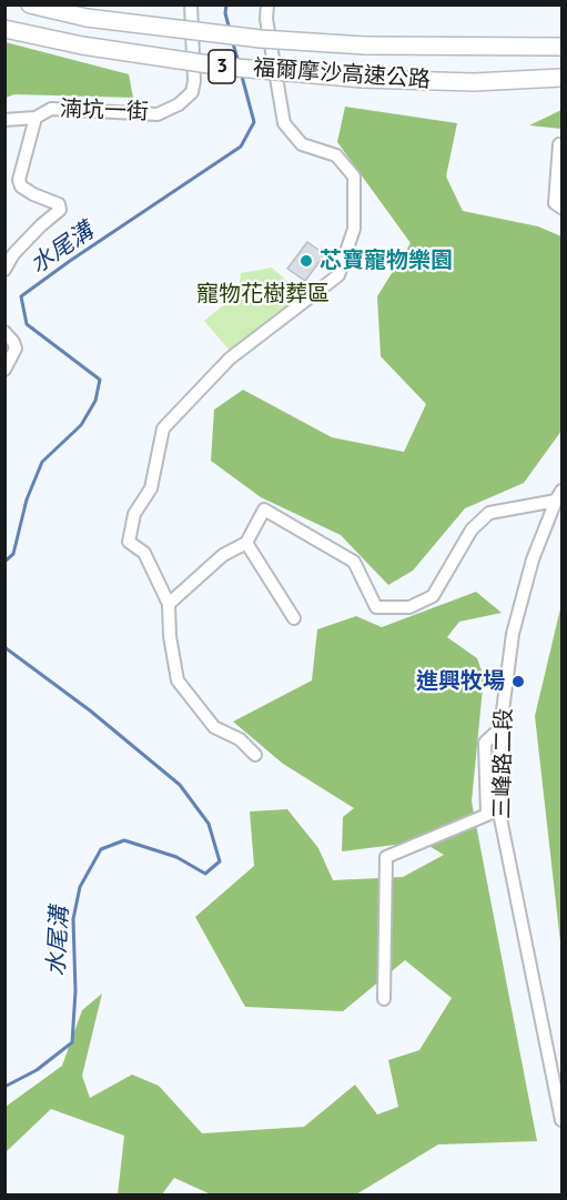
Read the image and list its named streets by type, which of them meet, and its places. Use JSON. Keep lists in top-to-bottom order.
{
  "streets": {
    "highway": ["3", "福爾摩沙高速公路"],
    "street": ["湳坑一街", "三峰路二段"]
  },
  "water": ["水尾溝"],
  "parks": ["寵物花樹葬區"],
  "places": ["芯寶寵物樂園", "進興牧場"]
}
